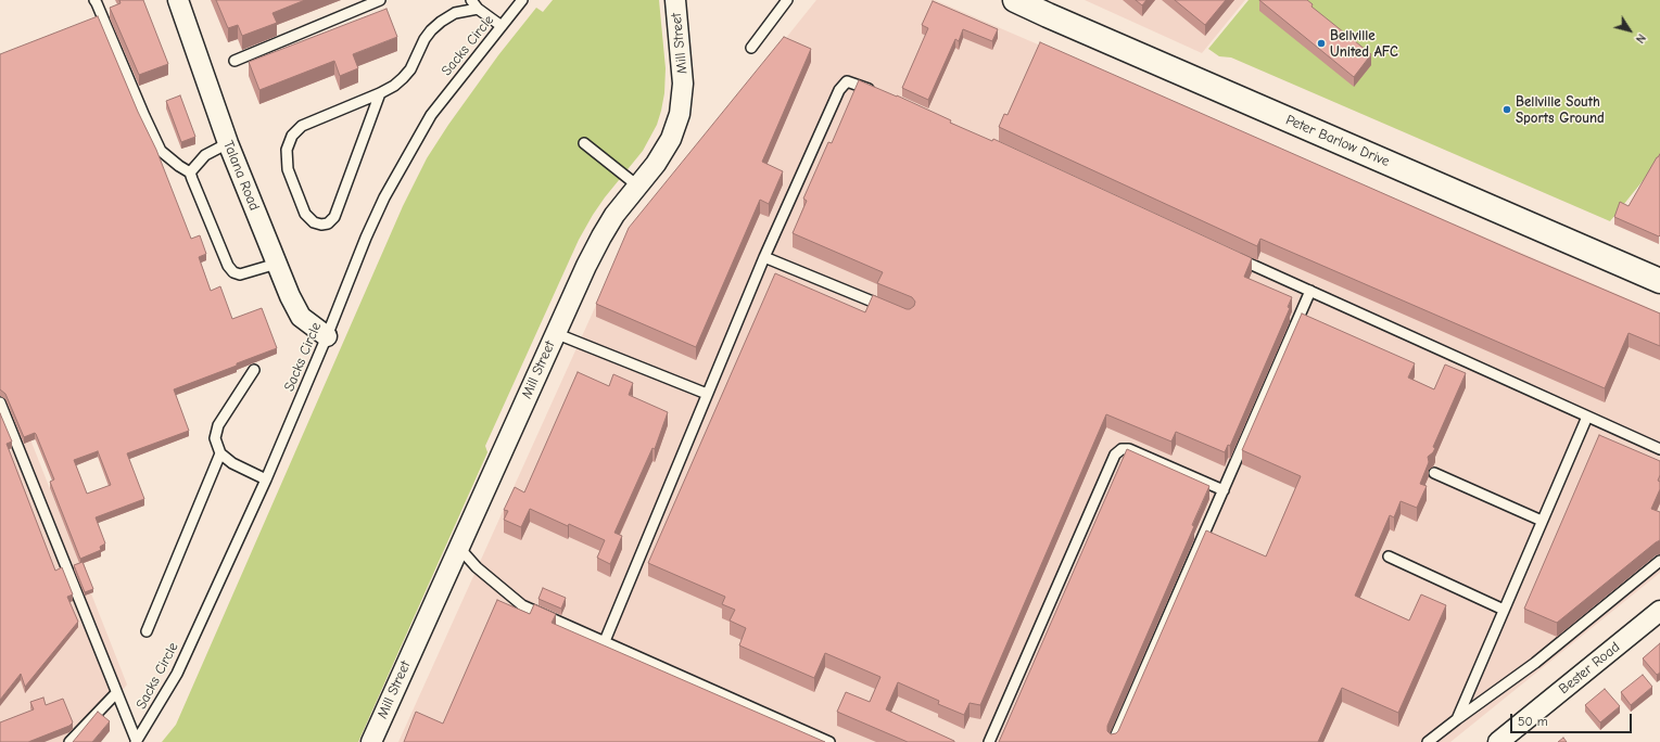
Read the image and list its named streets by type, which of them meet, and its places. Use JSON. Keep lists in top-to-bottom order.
{
  "streets": {
    "street": [
      "Mill Street",
      "Peter Barlow Drive",
      "Talana Road",
      "Bester Road"
    ],
    "lane": ["Sacks Circle"]
  },
  "crossings": [
    ["Sacks Circle", "Talana Road"]
  ],
  "places": ["Bellville United AFC", "Bellville South Sports Ground"],
  "scale_bar": "50 m",
  "north": "bottom right"
}
